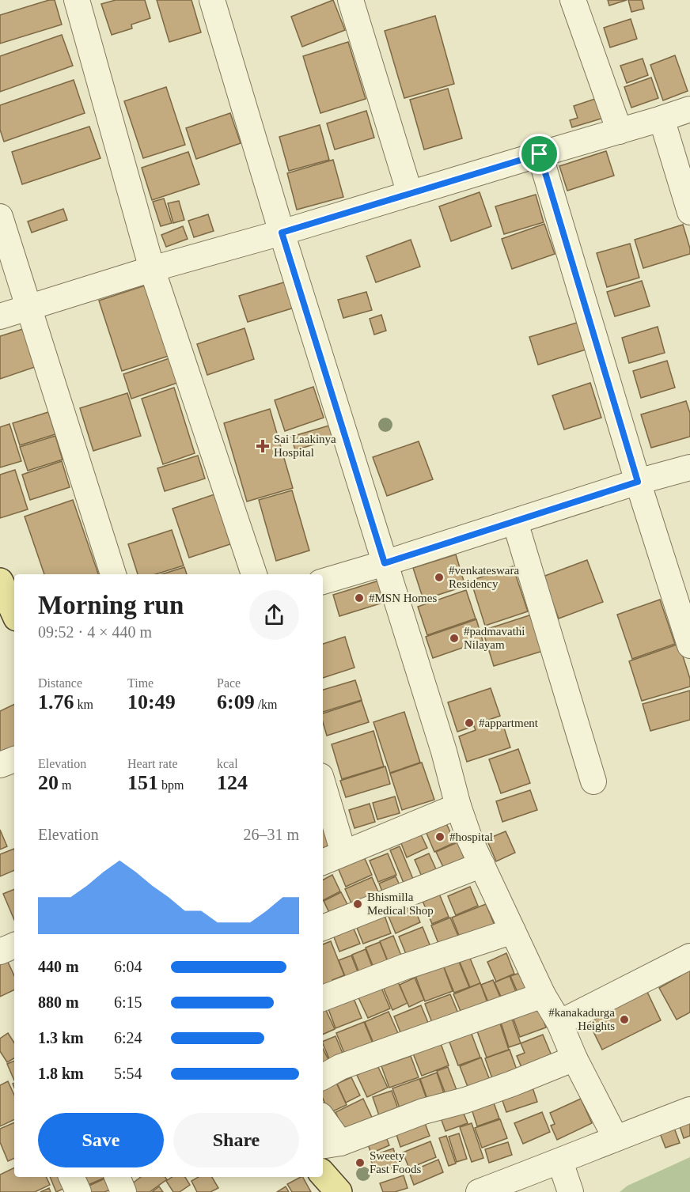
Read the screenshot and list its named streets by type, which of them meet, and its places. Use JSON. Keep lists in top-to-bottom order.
{
  "places": {
    "health": ["Sai Laakinya Hospital"],
    "other": [
      "#venkateswara Residency",
      "#MSN Homes",
      "#padmavathi Nilayam",
      "#appartment",
      "#hospital",
      "Bhismilla Medical Shop",
      "#kanakadurga Heights",
      "Sweety Fast Foods"
    ]
  },
  "page": {
    "heading": ["Morning run", "09:52 · 4 × 440 m"],
    "stats": [
      ["Distance", "1.76 km"],
      ["Time", "10:49"],
      ["Pace", "6:09 /km"],
      ["Elevation", "20 m"],
      ["Heart rate", "151 bpm"],
      ["kcal", "124"]
    ],
    "chart": ["Elevation", "26–31 m"],
    "list": [
      {
        "name": "440 m",
        "note": "6:04"
      },
      {
        "name": "880 m",
        "note": "6:15"
      },
      {
        "name": "1.3 km",
        "note": "6:24"
      },
      {
        "name": "1.8 km",
        "note": "5:54"
      }
    ],
    "buttons": ["Save", "Share"]
  }
}
